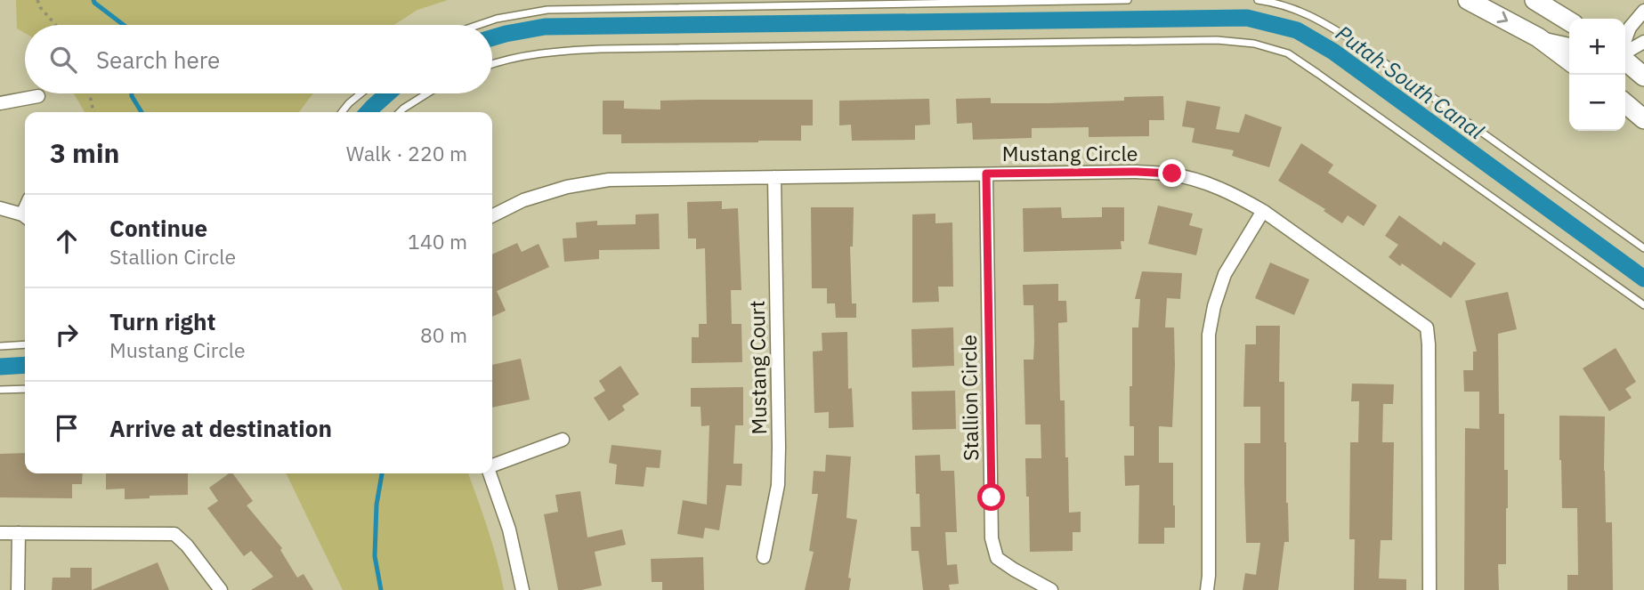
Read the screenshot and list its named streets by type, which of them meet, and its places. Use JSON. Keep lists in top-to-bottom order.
{
  "streets": {
    "street": ["Mustang Circle", "Mustang Court", "Stallion Circle"]
  },
  "crossings": [
    ["Mustang Circle", "Mustang Court"],
    ["Mustang Circle", "Stallion Circle"]
  ],
  "water": ["Putah South Canal"],
  "page": {
    "map_buttons": ["+", "−"],
    "search": "Search here",
    "heading": ["3 min", "Walk · 220 m"],
    "list": [
      ["Continue", "Stallion Circle", "140 m"],
      ["Turn right", "Mustang Circle", "80 m"],
      "Arrive at destination"
    ]
  }
}
